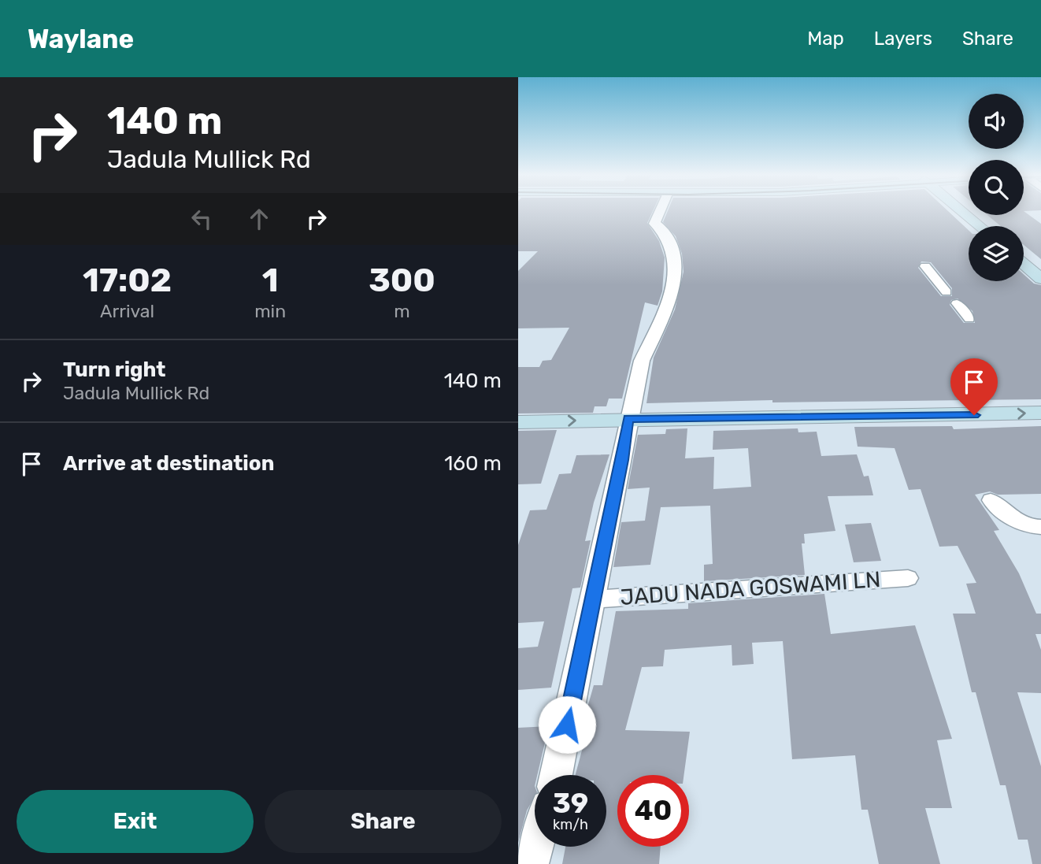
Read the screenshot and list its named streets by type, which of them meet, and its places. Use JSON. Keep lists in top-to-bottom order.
{
  "streets": {
    "street": ["JADU NADA GOSWAMI LN"]
  },
  "page": {
    "header": "Waylane",
    "nav": ["Map", "Layers", "Share"],
    "turn": ["140 m", "Jadula Mullick Rd"],
    "eta": [
      "17:02",
      "Arrival",
      "1",
      "min",
      "300",
      "m"
    ],
    "list": [
      {
        "name": "Turn right",
        "note": "Jadula Mullick Rd",
        "value": "140 m"
      },
      {
        "name": "Arrive at destination",
        "value": "160 m"
      }
    ],
    "speed": "39 km/h",
    "limit": "40",
    "buttons": ["Exit", "Share"]
  }
}
